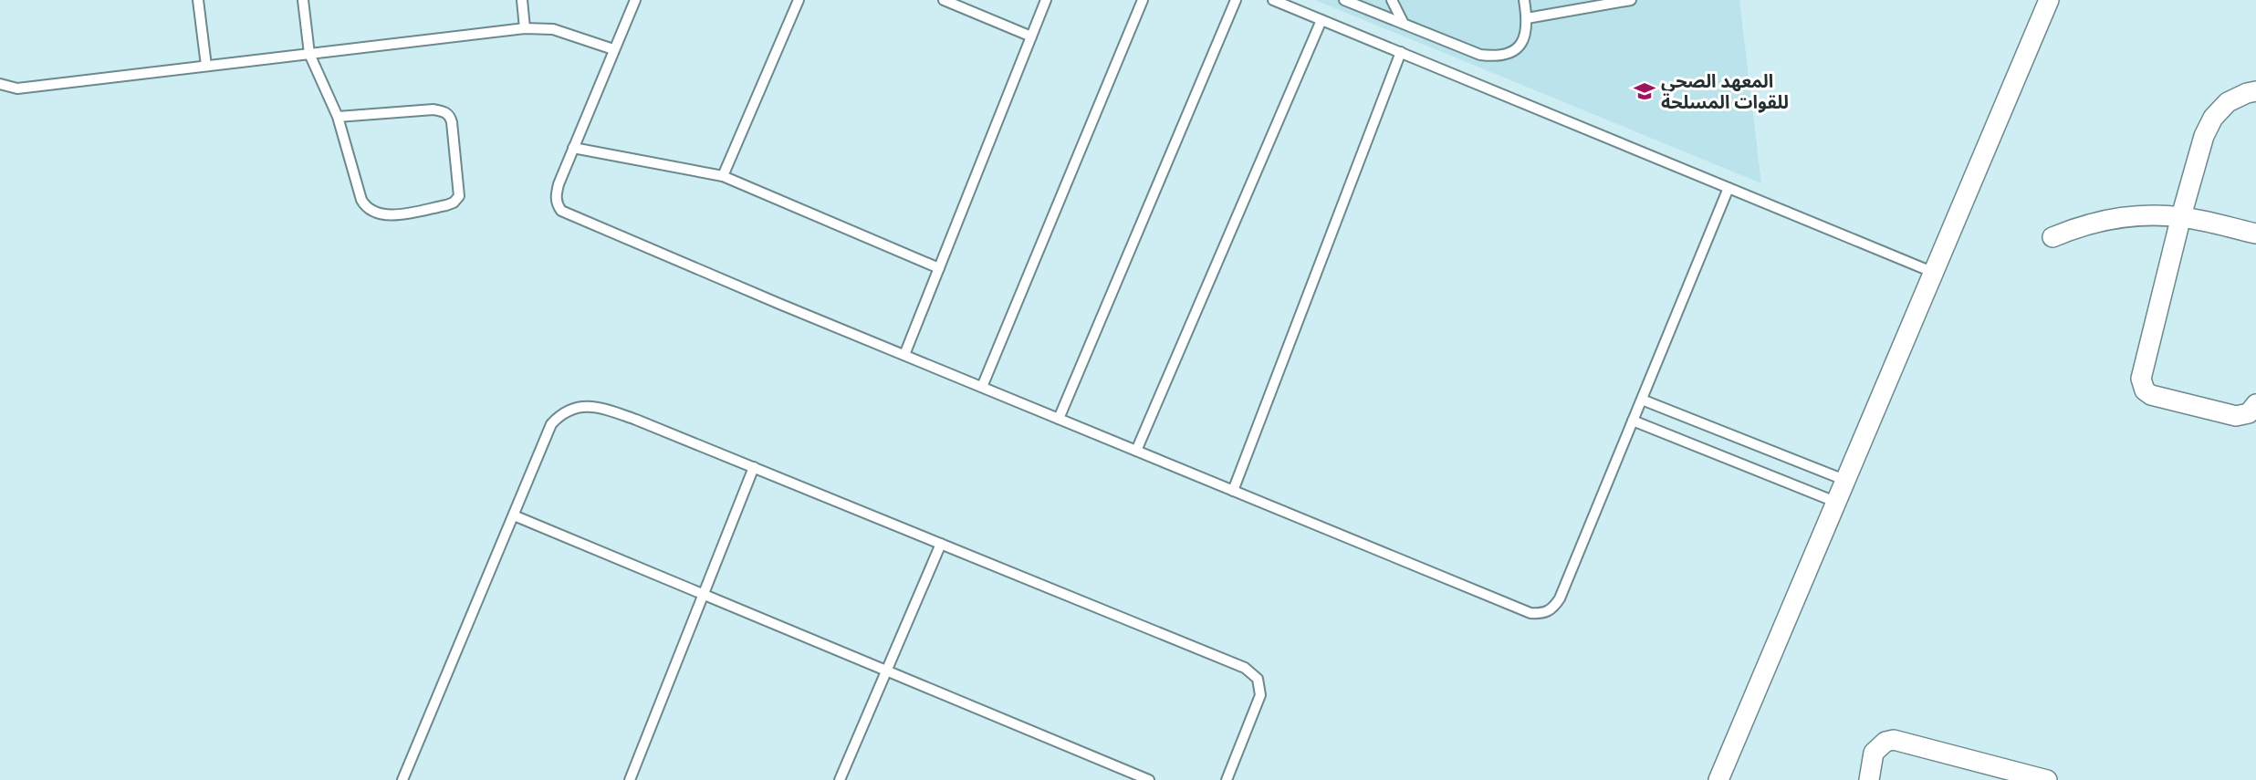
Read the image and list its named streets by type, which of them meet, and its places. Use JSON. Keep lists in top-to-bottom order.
{
  "places": {
    "school or university": ["المعهد الصحي للقوات المسلحة"]
  }
}
